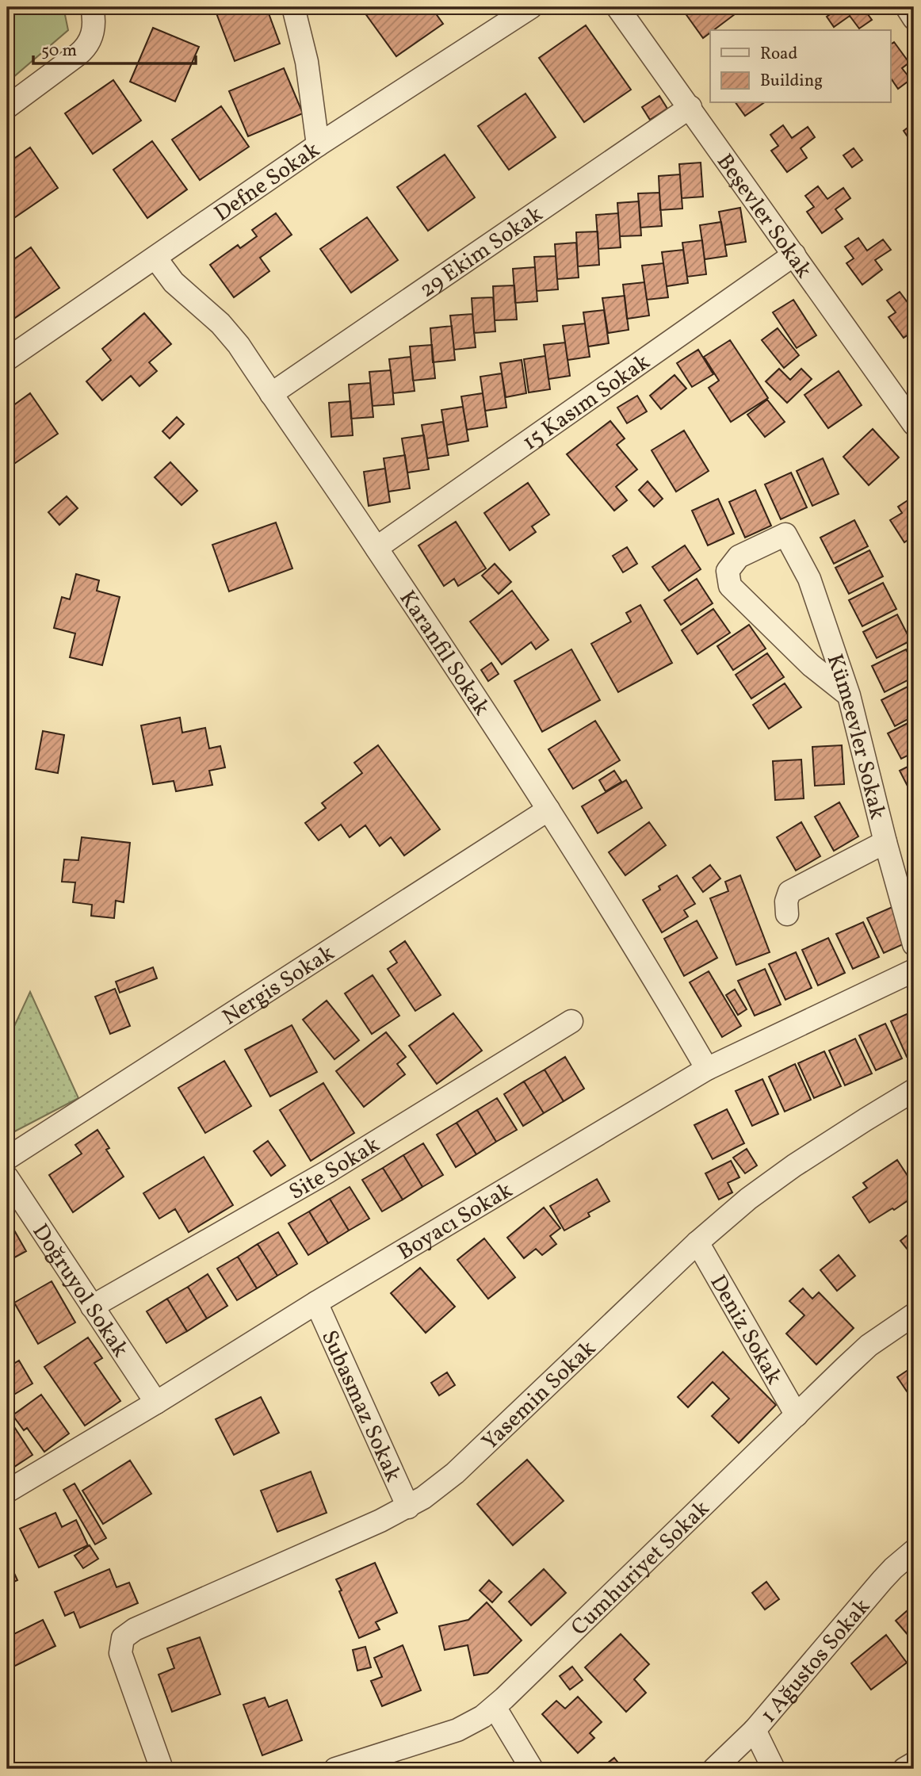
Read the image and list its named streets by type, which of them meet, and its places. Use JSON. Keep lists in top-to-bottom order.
{
  "streets": {
    "street": [
      "Defne Sokak",
      "Beşevler Sokak",
      "29 Ekim Sokak",
      "15 Kasım Sokak",
      "Karanfil Sokak",
      "Kümeevler Sokak",
      "Nergis Sokak",
      "Site Sokak",
      "Boyacı Sokak",
      "Doğruyol Sokak",
      "Deniz Sokak",
      "Yasemin Sokak",
      "Subasmaz Sokak",
      "Cumhuriyet Sokak",
      "1 Ağustos Sokak"
    ]
  },
  "crossings": [
    ["Defne Sokak", "Karanfil Sokak"],
    ["Beşevler Sokak", "29 Ekim Sokak"],
    ["Beşevler Sokak", "15 Kasım Sokak"],
    ["29 Ekim Sokak", "Karanfil Sokak"],
    ["15 Kasım Sokak", "Karanfil Sokak"],
    ["Karanfil Sokak", "Nergis Sokak"],
    ["Karanfil Sokak", "Boyacı Sokak"],
    ["Site Sokak", "Doğruyol Sokak"],
    ["Boyacı Sokak", "Doğruyol Sokak"],
    ["Boyacı Sokak", "Subasmaz Sokak"],
    ["Deniz Sokak", "Yasemin Sokak"],
    ["Deniz Sokak", "Cumhuriyet Sokak"],
    ["Yasemin Sokak", "Subasmaz Sokak"]
  ],
  "legend": ["Road", "Building"],
  "scale_bar": "50 m"
}
